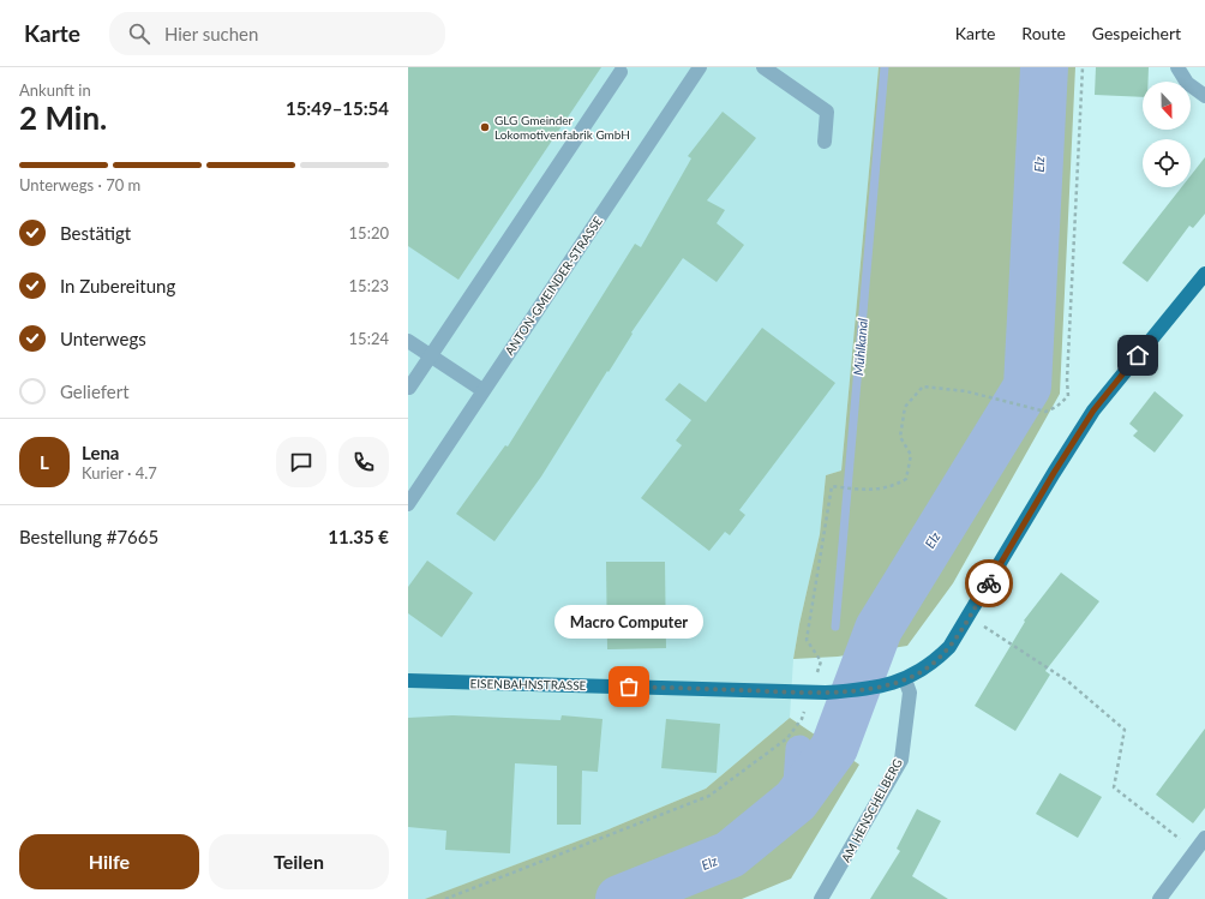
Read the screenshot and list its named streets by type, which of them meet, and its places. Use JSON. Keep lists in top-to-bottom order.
{
  "streets": {
    "main road": ["EISENBAHNSTRASSE"],
    "street": ["ANTON-GMEINDER-STRASSE", "AM HENSCHELBERG"]
  },
  "crossings": [
    ["EISENBAHNSTRASSE", "AM HENSCHELBERG"]
  ],
  "water": ["Elz", "Mühlkanal"],
  "places": ["GLG Gmeinder Lokomotivenfabrik GmbH", "Macro Computer"],
  "north": "bottom",
  "page": {
    "header": "Karte",
    "search": "Hier suchen",
    "nav": ["Karte", "Route", "Gespeichert"],
    "heading": ["2 Min.", "Ankunft in", "15:49–15:54"],
    "panel": [
      "Lena",
      "Kurier · 4.7",
      "Bestellung #7665",
      "11.35 €"
    ],
    "bar": "Unterwegs · 70 m",
    "list": [
      ["Bestätigt", "15:20"],
      ["In Zubereitung", "15:23"],
      ["Unterwegs", "15:24"],
      "Geliefert"
    ],
    "round": "L",
    "bubble": "Macro Computer",
    "buttons": ["Hilfe", "Teilen"]
  }
}
